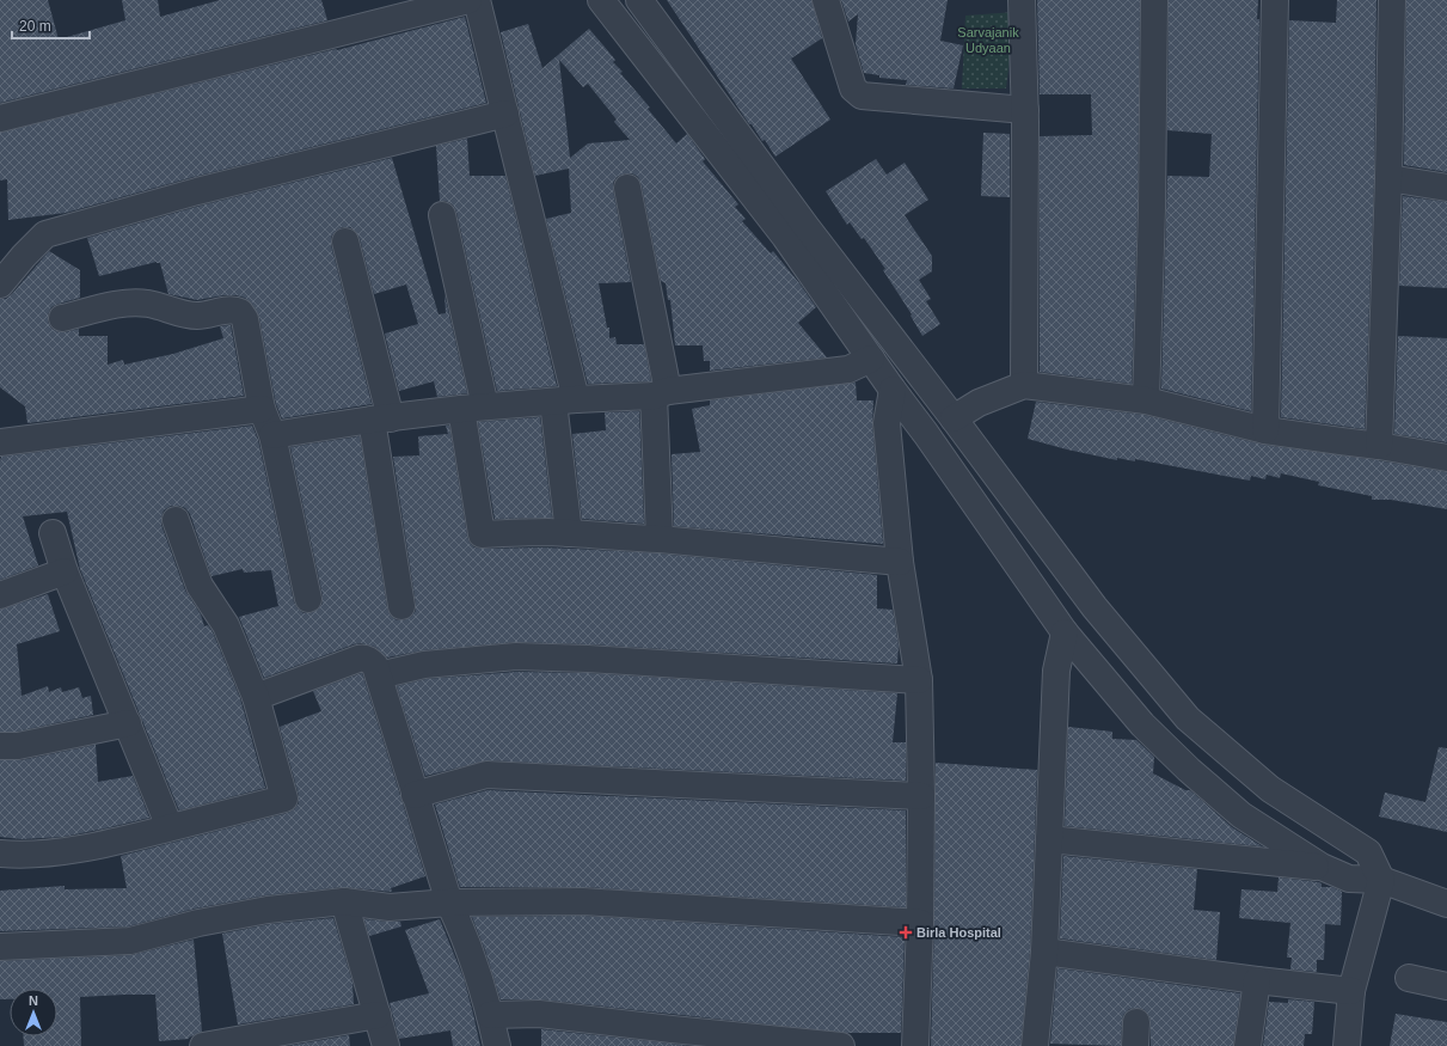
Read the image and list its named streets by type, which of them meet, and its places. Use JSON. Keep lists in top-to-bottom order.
{
  "parks": ["Sarvajanik Udyaan"],
  "places": {
    "health": ["Birla Hospital"]
  },
  "scale_bar": "20 m",
  "north": "top"
}
